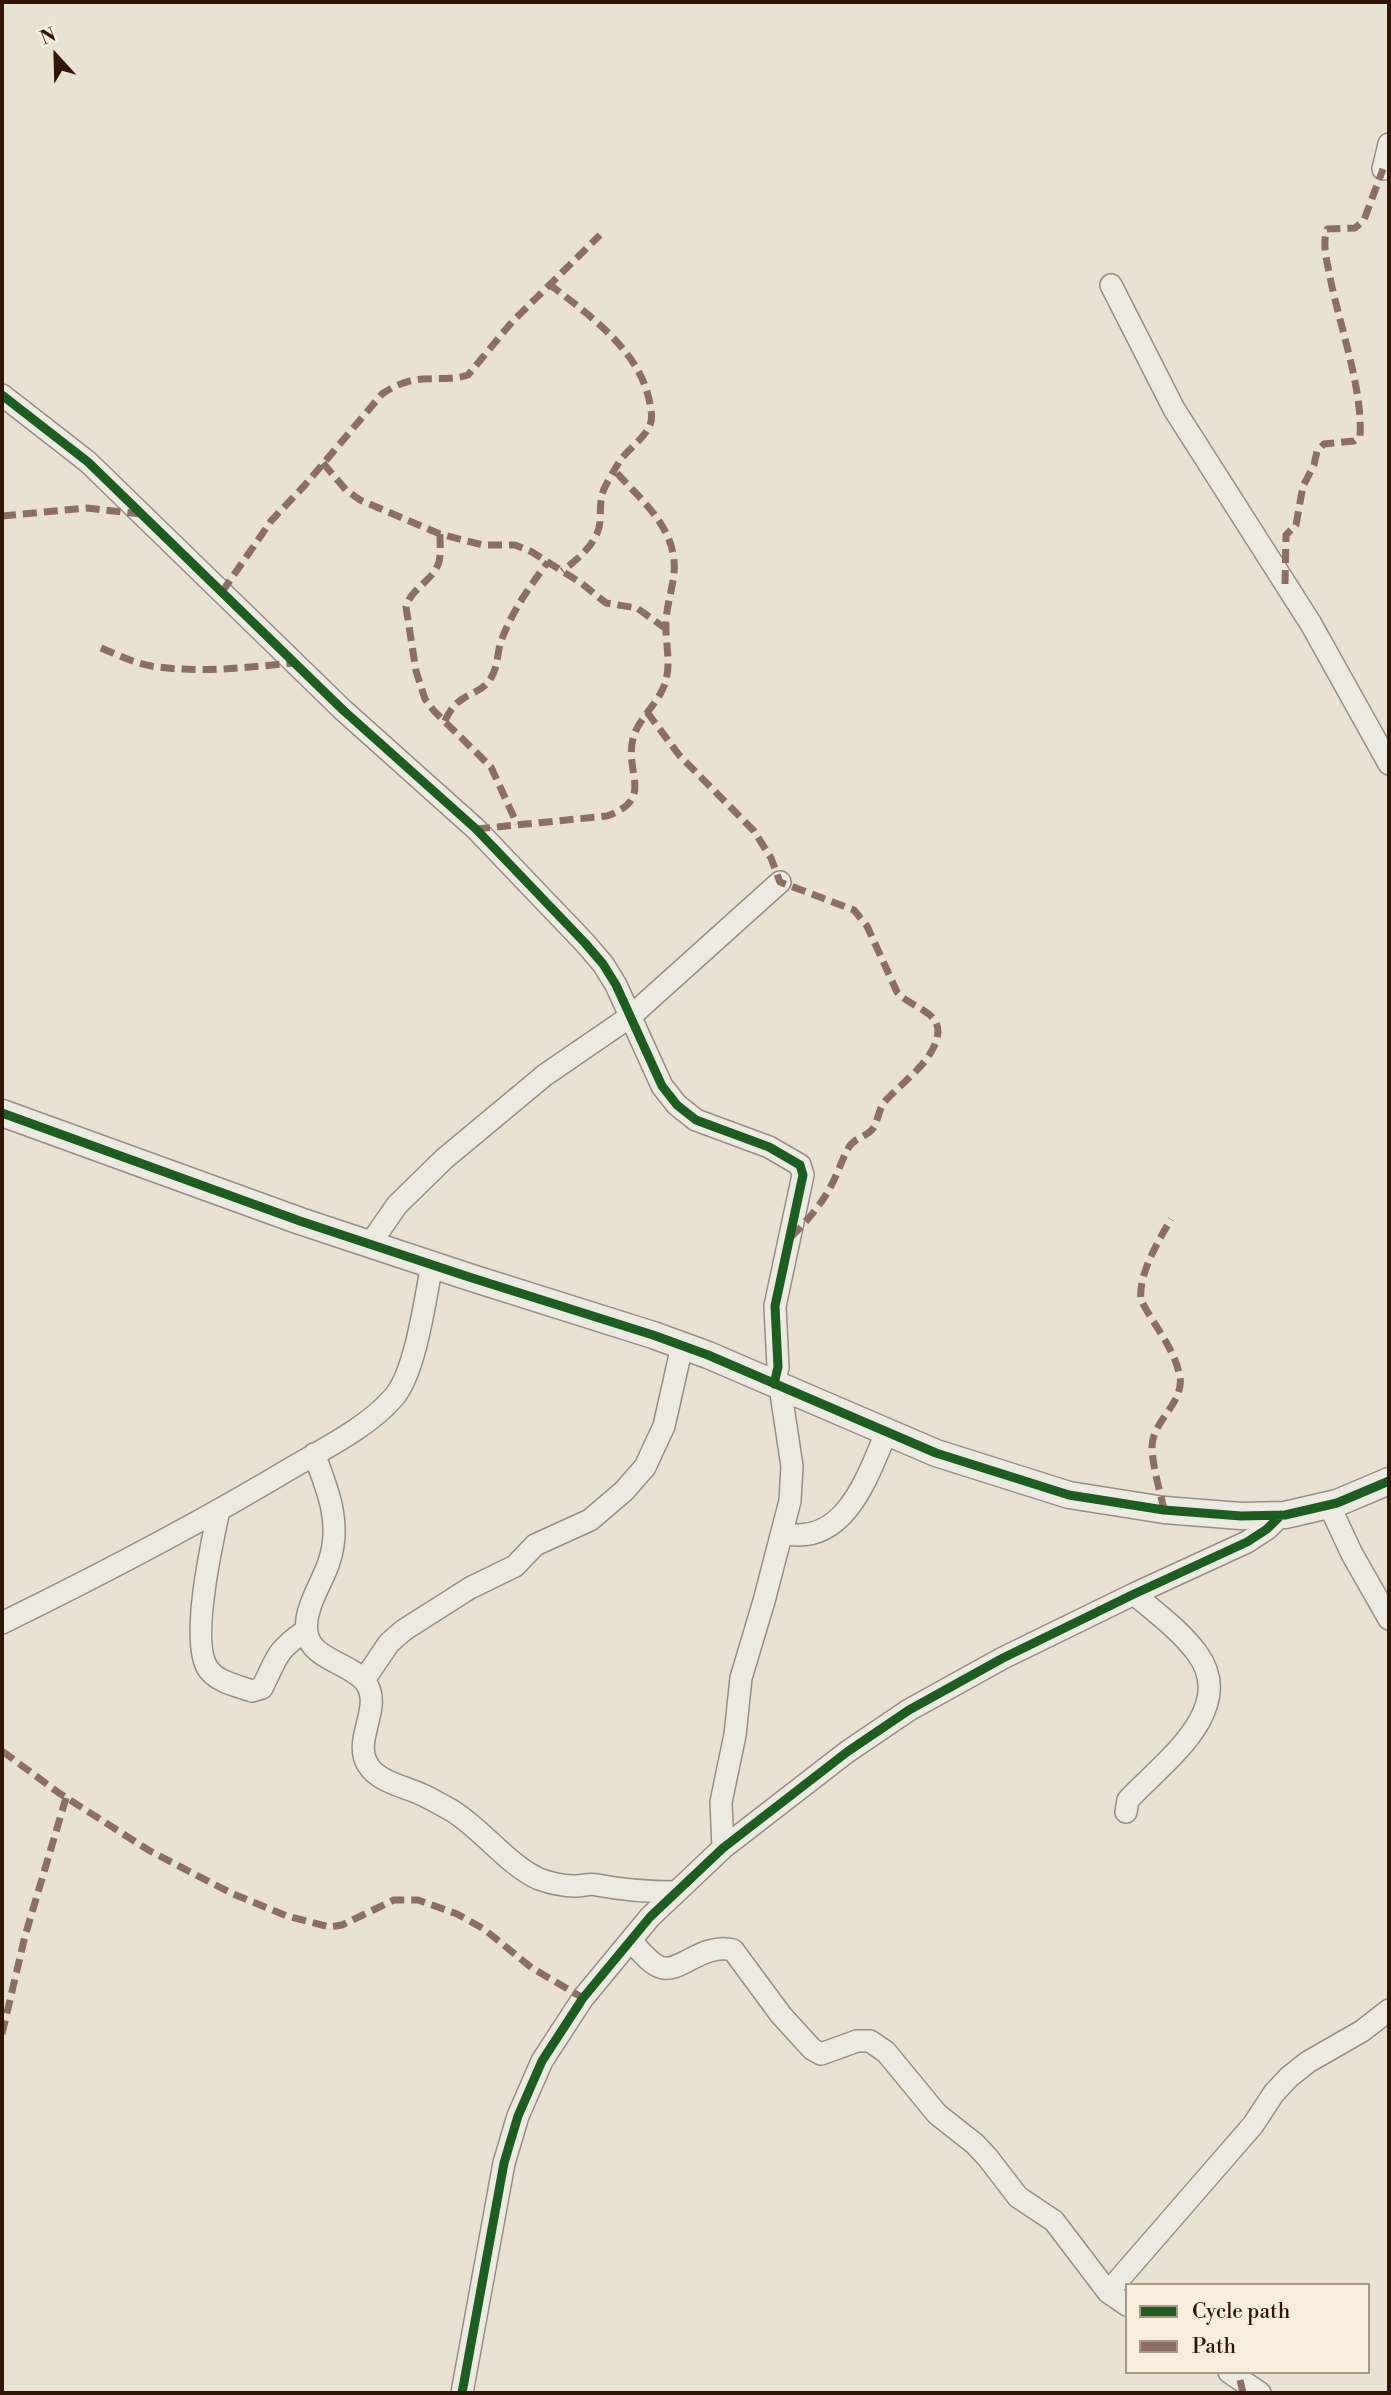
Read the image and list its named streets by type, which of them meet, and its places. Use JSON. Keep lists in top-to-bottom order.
{
  "legend": ["Cycle path", "Path"],
  "north": "top"
}
